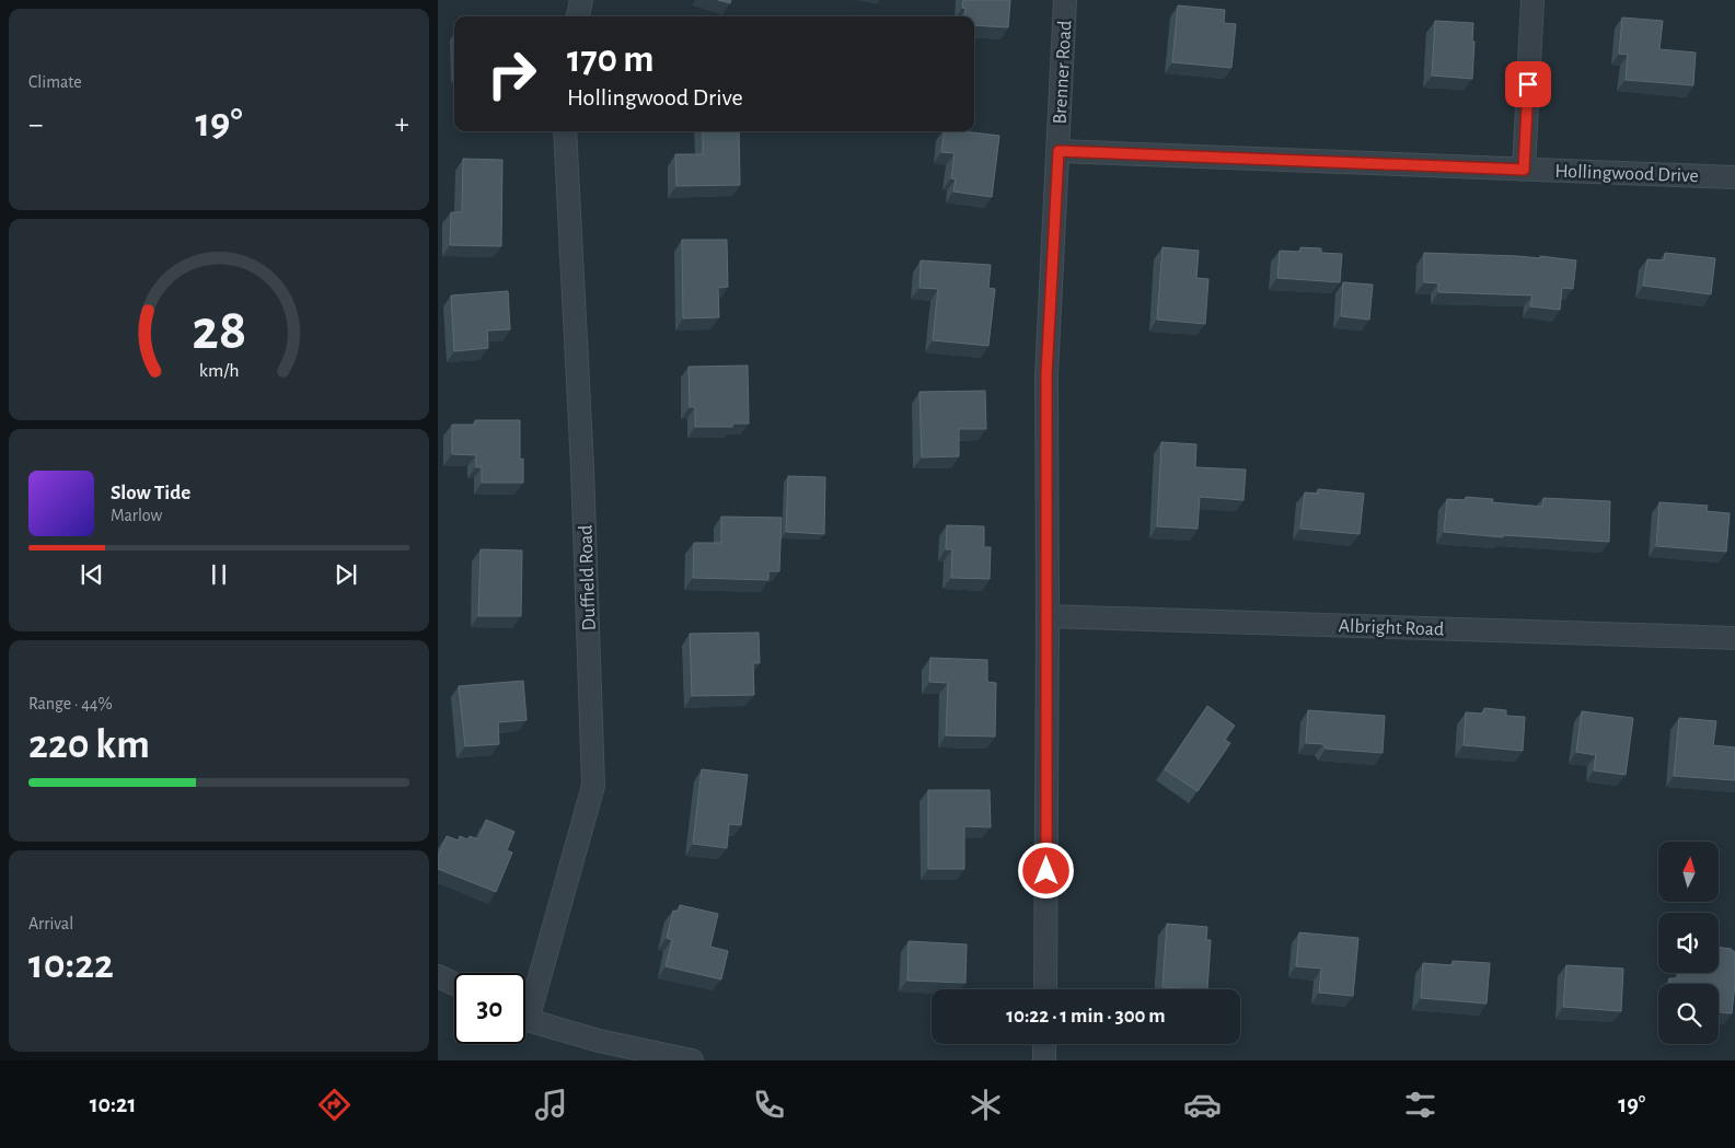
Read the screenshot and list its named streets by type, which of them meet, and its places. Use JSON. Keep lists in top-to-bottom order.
{
  "streets": {
    "street": [
      "Brenner Road",
      "Hollingwood Drive",
      "Duffield Road",
      "Albright Road"
    ]
  },
  "crossings": [
    ["Brenner Road", "Hollingwood Drive"],
    ["Brenner Road", "Albright Road"]
  ],
  "north": "top",
  "page": {
    "tile": [
      "Climate",
      ["Range · 44%", "220 km"],
      ["Arrival", "10:22"]
    ],
    "turn": ["170 m", "Hollingwood Drive"],
    "heat": ["−", "19°", "+"],
    "song": ["Slow Tide", "Marlow"],
    "limit": "30",
    "trip": "10:22 · 1 min · 300 m",
    "tabs": ["10:21", "19°"],
    "gauge": ["28", "km/h"]
  }
}
